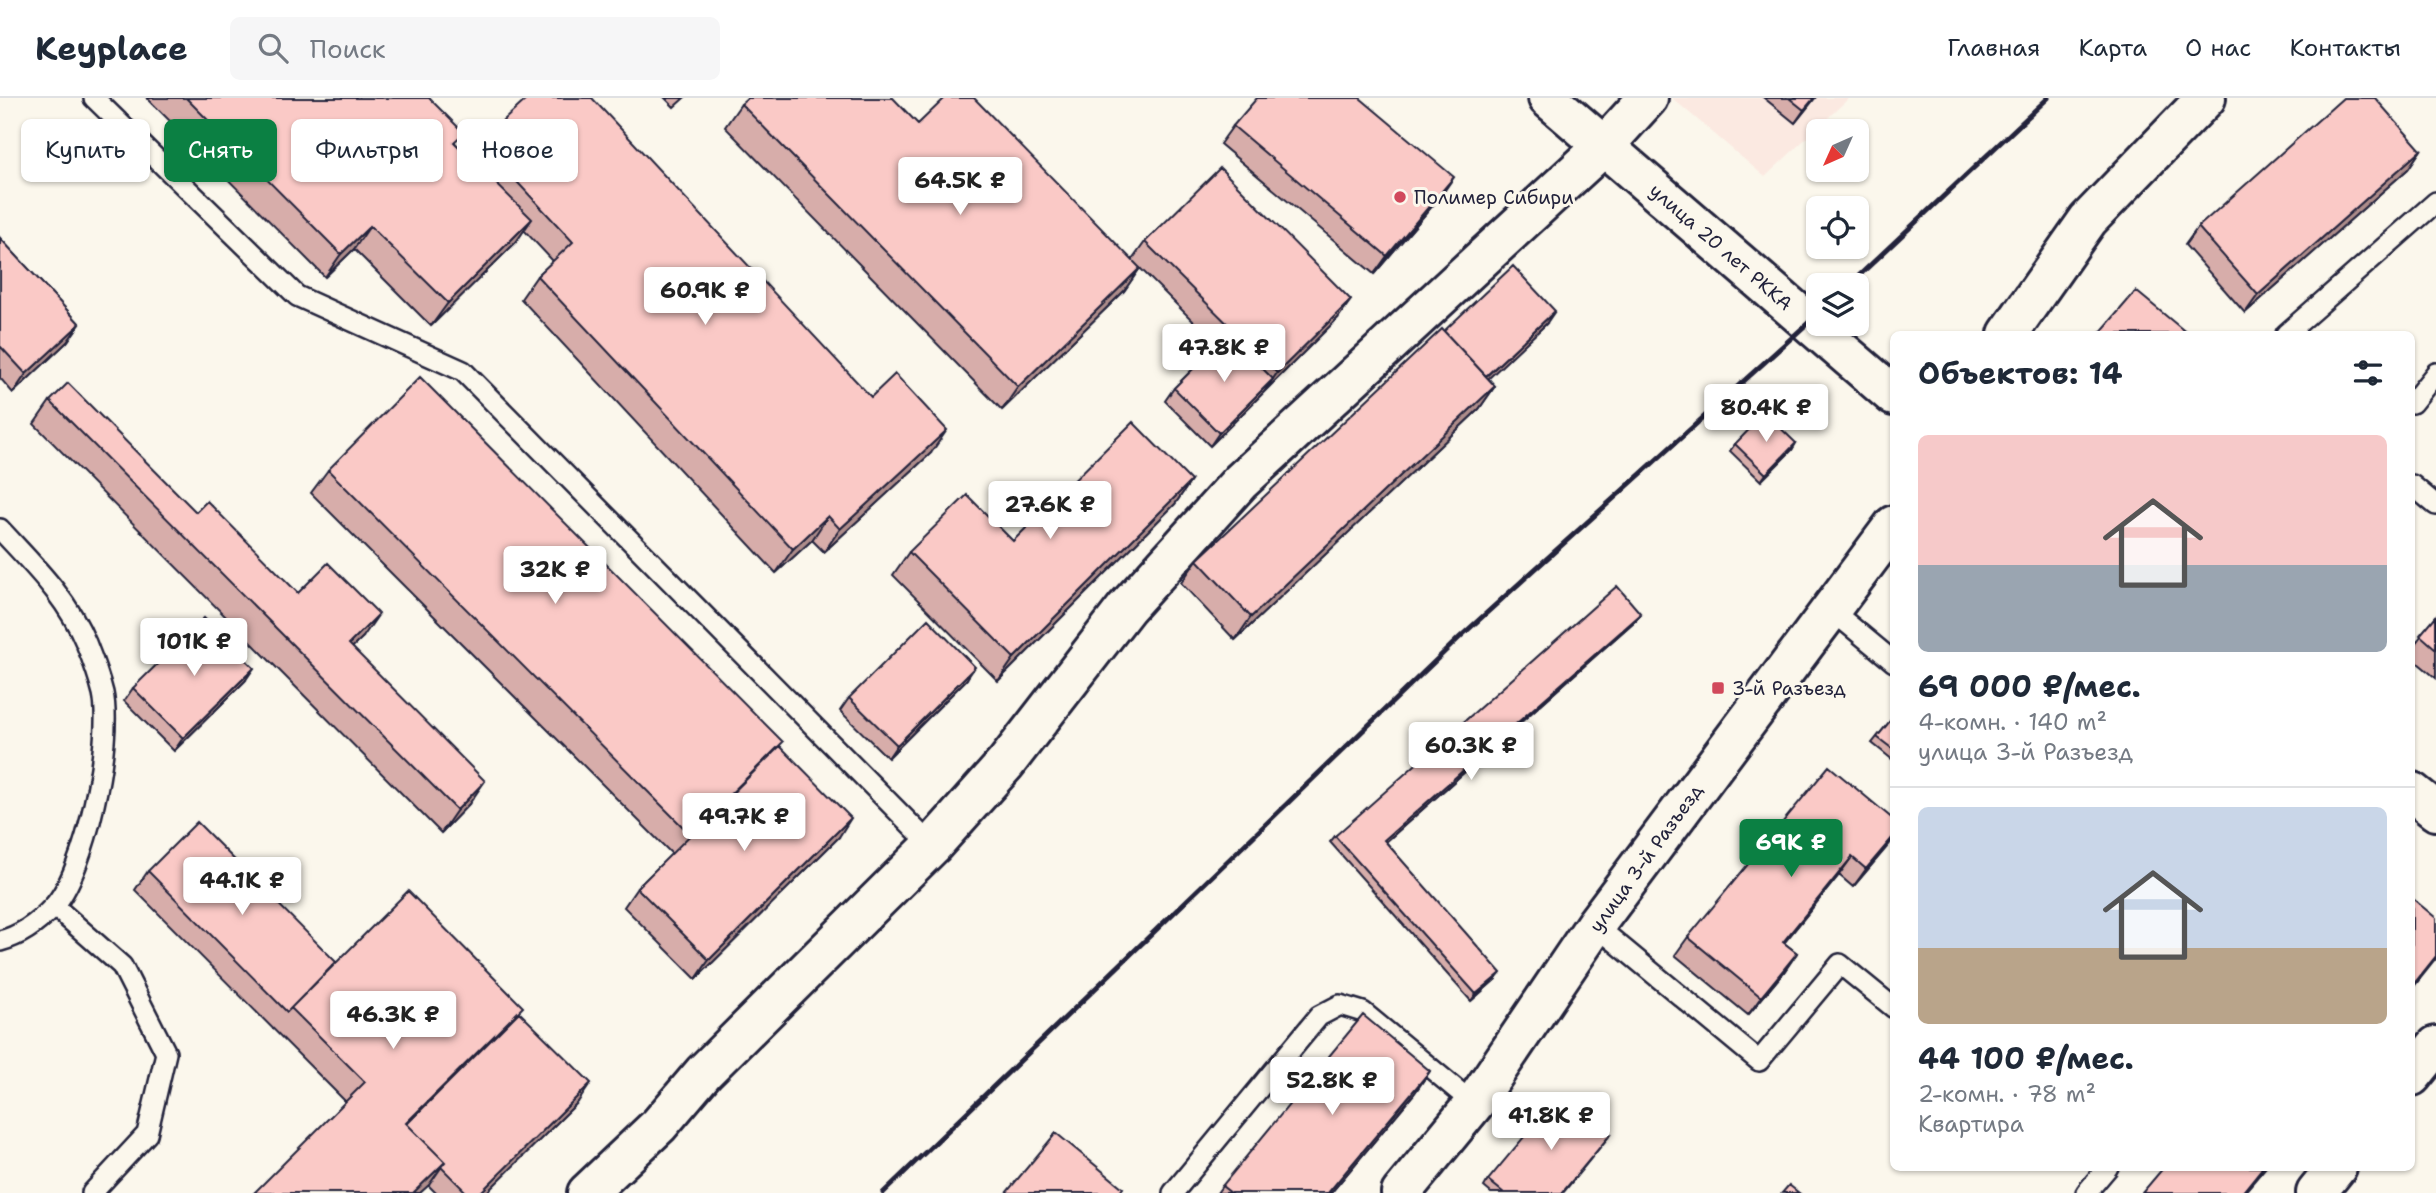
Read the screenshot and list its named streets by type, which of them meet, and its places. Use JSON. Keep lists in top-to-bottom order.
{
  "streets": {
    "main road": ["улица 20 лет РККА", "улица 3-й Разъезд"]
  },
  "places": {
    "other": ["Полимер Сибири"],
    "transit": ["3-й Разъезд"]
  },
  "north": "bottom left",
  "page": {
    "header": "Keyplace",
    "search": "Поиск",
    "nav": [
      "Главная",
      "Карта",
      "О нас",
      "Контакты"
    ],
    "chip": [
      "Купить",
      "Снять",
      "Фильтры",
      "Новое"
    ],
    "price": [
      "64.5K ₽",
      "60.9K ₽",
      "47.8K ₽",
      "80.4K ₽",
      "27.6K ₽",
      "32K ₽",
      "101K ₽",
      "60.3K ₽",
      "49.7K ₽",
      "69K ₽",
      "44.1K ₽",
      "46.3K ₽",
      "52.8K ₽",
      "41.8K ₽"
    ],
    "heading": "Объектов: 14",
    "list": [
      {
        "name": "69 000 ₽/мес.",
        "note": "4-комн. · 140 m² · улица 3-й Разъезд"
      },
      {
        "name": "44 100 ₽/мес.",
        "note": "2-комн. · 78 m² · Квартира"
      }
    ]
  }
}
